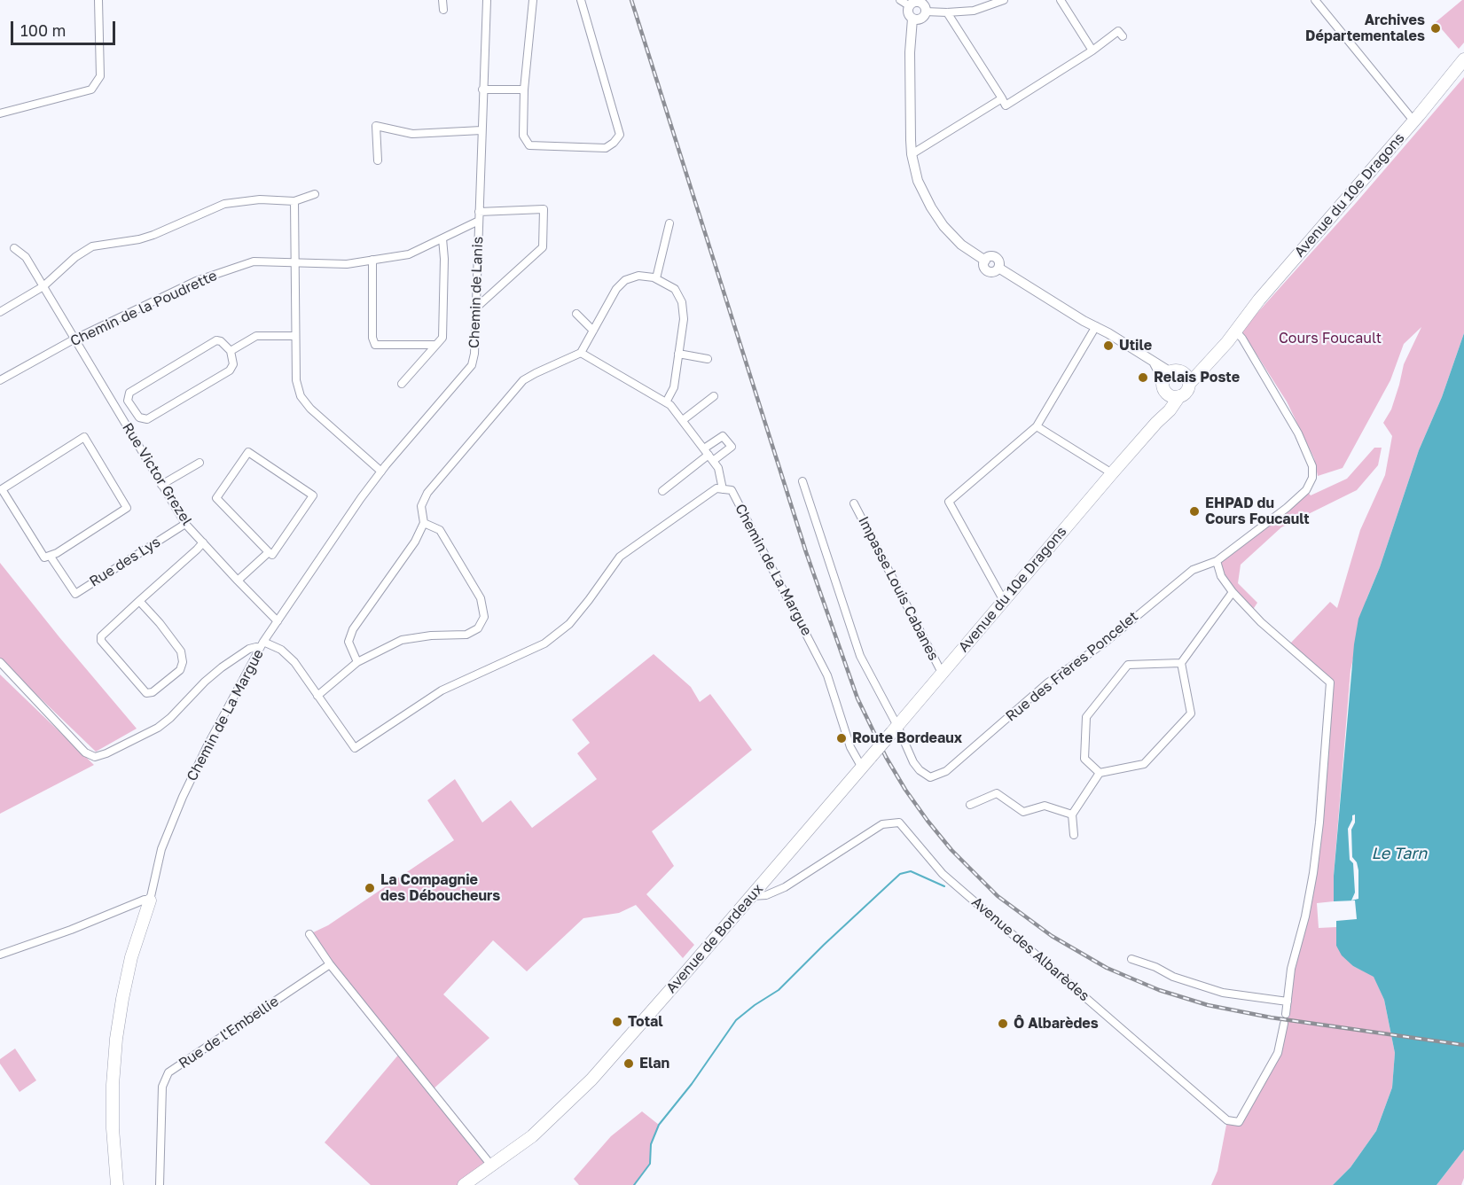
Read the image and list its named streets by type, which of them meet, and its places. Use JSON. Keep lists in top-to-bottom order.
{
  "streets": {
    "main road": ["Avenue du 10e Dragons", "Avenue de Bordeaux"],
    "street": [
      "Chemin de Lanis",
      "Chemin de la Poudrette",
      "Rue Victor Grezel",
      "Rue des Lys",
      "Chemin de La Margue",
      "Impasse Louis Cabanes",
      "Rue des Frères Poncelet",
      "Avenue des Albarèdes",
      "Rue de l'Embellie"
    ]
  },
  "crossings": [
    ["Avenue du 10e Dragons", "Chemin de La Margue"],
    ["Avenue du 10e Dragons", "Impasse Louis Cabanes"],
    ["Avenue du 10e Dragons", "Rue des Frères Poncelet"],
    ["Avenue du 10e Dragons", "Avenue de Bordeaux"],
    ["Chemin de Lanis", "Chemin de la Poudrette"],
    ["Chemin de Lanis", "Rue Victor Grezel"],
    ["Chemin de Lanis", "Chemin de La Margue"],
    ["Chemin de la Poudrette", "Rue Victor Grezel"],
    ["Rue Victor Grezel", "Rue des Lys"],
    ["Chemin de La Margue", "Avenue de Bordeaux"],
    ["Avenue de Bordeaux", "Avenue des Albarèdes"]
  ],
  "water": ["Le Tarn"],
  "parks": ["Cours Foucault"],
  "places": [
    "Archives Départementales",
    "Utile",
    "Relais Poste",
    "EHPAD du Cours Foucault",
    "Route Bordeaux",
    "La Compagnie des Déboucheurs",
    "Total",
    "Ô Albarèdes",
    "Elan"
  ],
  "scale_bar": "100 m"
}
